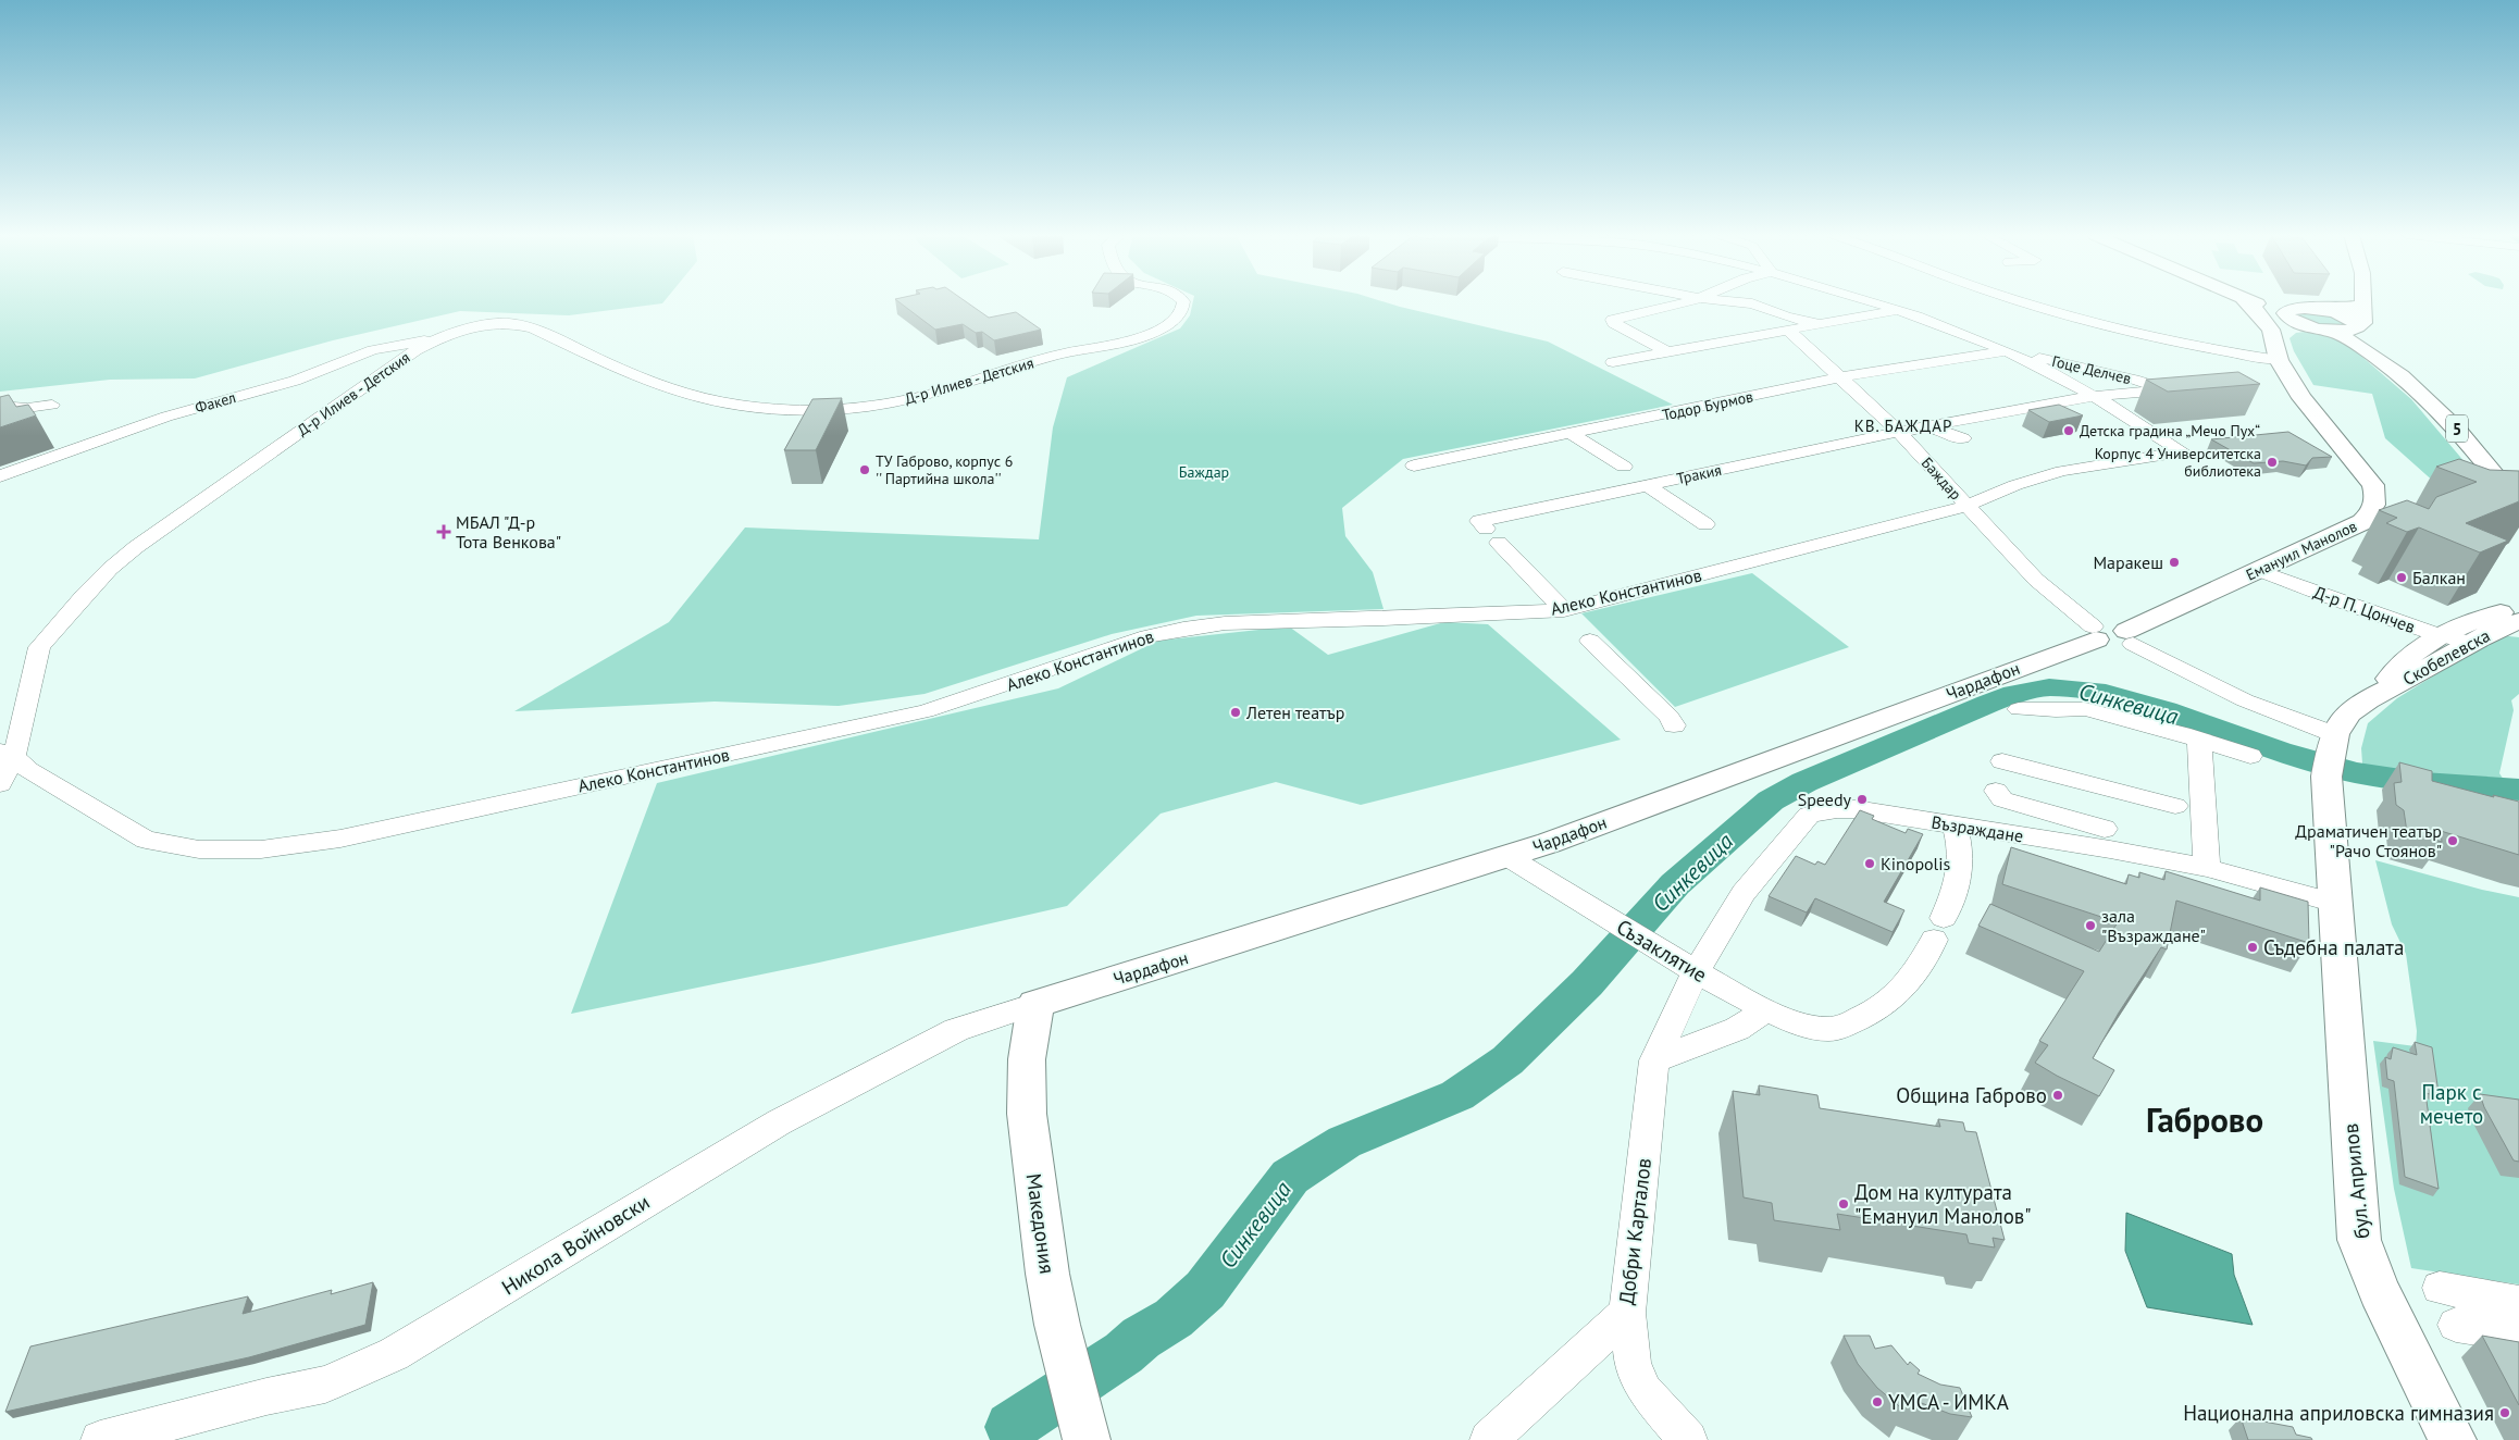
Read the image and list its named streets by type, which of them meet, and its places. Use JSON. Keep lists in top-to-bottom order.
{
  "streets": {
    "main road": [
      "5",
      "Емануил Манолов",
      "Скобелевска",
      "Чардафон",
      "бул. Априлов",
      "Македония"
    ],
    "street": [
      "Гоце Делчев",
      "Д-р Илиев - Детския",
      "Факел",
      "Тодор Бурмов",
      "Тракия",
      "Баждар",
      "Алеко Константинов",
      "Д-р П. Цончев",
      "Възраждане",
      "Съзаклятие",
      "Добри Карталов",
      "Никола Войновски"
    ]
  },
  "crossings": [
    ["Гоце Делчев", "Тодор Бурмов"],
    ["Д-р Илиев - Детския", "Факел"],
    ["Д-р Илиев - Детския", "Алеко Константинов"],
    ["Тодор Бурмов", "Баждар"],
    ["Тракия", "Баждар"],
    ["Тракия", "Алеко Константинов"],
    ["Баждар", "Алеко Константинов"],
    ["Баждар", "Чардафон"],
    ["Емануил Манолов", "Д-р П. Цончев"],
    ["Д-р П. Цончев", "Скобелевска"],
    ["Скобелевска", "Възраждане"],
    ["Скобелевска", "бул. Априлов"],
    ["Чардафон", "Съзаклятие"],
    ["Чардафон", "Македония"],
    ["Чардафон", "Никола Войновски"],
    ["Възраждане", "Съзаклятие"],
    ["Възраждане", "бул. Априлов"],
    ["Възраждане", "Добри Карталов"],
    ["Македония", "Никола Войновски"]
  ],
  "districts": ["КВ. БАЖДАР", "Габрово"],
  "water": ["Синкевица"],
  "parks": ["Баждар", "Парк с мечето"],
  "places": {
    "other": [
      "Детска градина „Мечо Пух“",
      "Корпус 4 Университетска библиотека",
      "ТУ Габрово, корпус 6 '' Партийна школа''",
      "Маракеш",
      "Балкан",
      "Летен театър",
      "Speedy",
      "Драматичен театър \"Рачо Стоянов\"",
      "Kinopolis",
      "зала \"Възраждане\"",
      "Съдебна палата",
      "Община Габрово",
      "Дом на културата \"Емануил Манолов\"",
      "YMCA - ИМКА",
      "Национална априловска гимназия"
    ],
    "health": ["МБАЛ \"Д-р Тота Венкова\""]
  }
}
